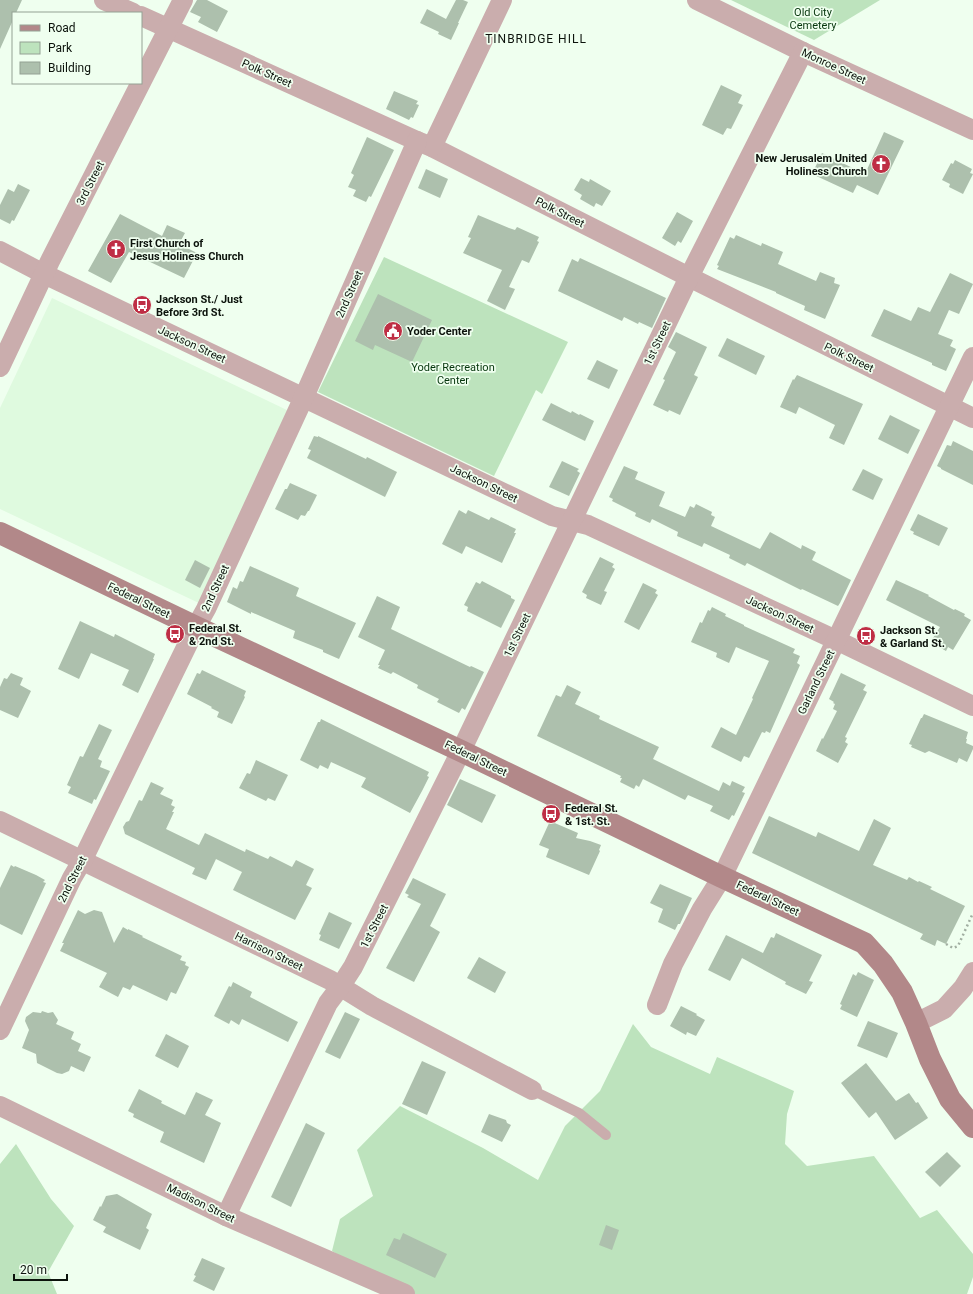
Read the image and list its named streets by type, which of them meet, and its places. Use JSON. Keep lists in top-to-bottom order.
{
  "streets": {
    "street": [
      "Monroe Street",
      "Polk Street",
      "3rd Street",
      "2nd Street",
      "1st Street",
      "Jackson Street",
      "Federal Street",
      "Garland Street",
      "Harrison Street",
      "Madison Street"
    ]
  },
  "crossings": [
    ["Monroe Street", "1st Street"],
    ["Polk Street", "3rd Street"],
    ["Polk Street", "2nd Street"],
    ["Polk Street", "1st Street"],
    ["Polk Street", "Garland Street"],
    ["3rd Street", "Jackson Street"],
    ["2nd Street", "Jackson Street"],
    ["2nd Street", "Federal Street"],
    ["2nd Street", "Harrison Street"],
    ["1st Street", "Jackson Street"],
    ["1st Street", "Federal Street"],
    ["1st Street", "Harrison Street"],
    ["1st Street", "Madison Street"],
    ["Jackson Street", "Garland Street"],
    ["Federal Street", "Garland Street"]
  ],
  "districts": ["TINBRIDGE HILL"],
  "parks": ["Old City Cemetery", "Yoder Recreation Center"],
  "places": {
    "church": ["New Jerusalem United Holiness Church", "First Church of Jesus Holiness Church"],
    "bus stop": [
      "Jackson St./ Just Before 3rd St.",
      "Federal St. & 2nd St.",
      "Jackson St. & Garland St.",
      "Federal St. & 1st. St."
    ],
    "public building": ["Yoder Center"]
  },
  "legend": ["Road", "Park", "Building"],
  "scale_bar": "20 m"
}
